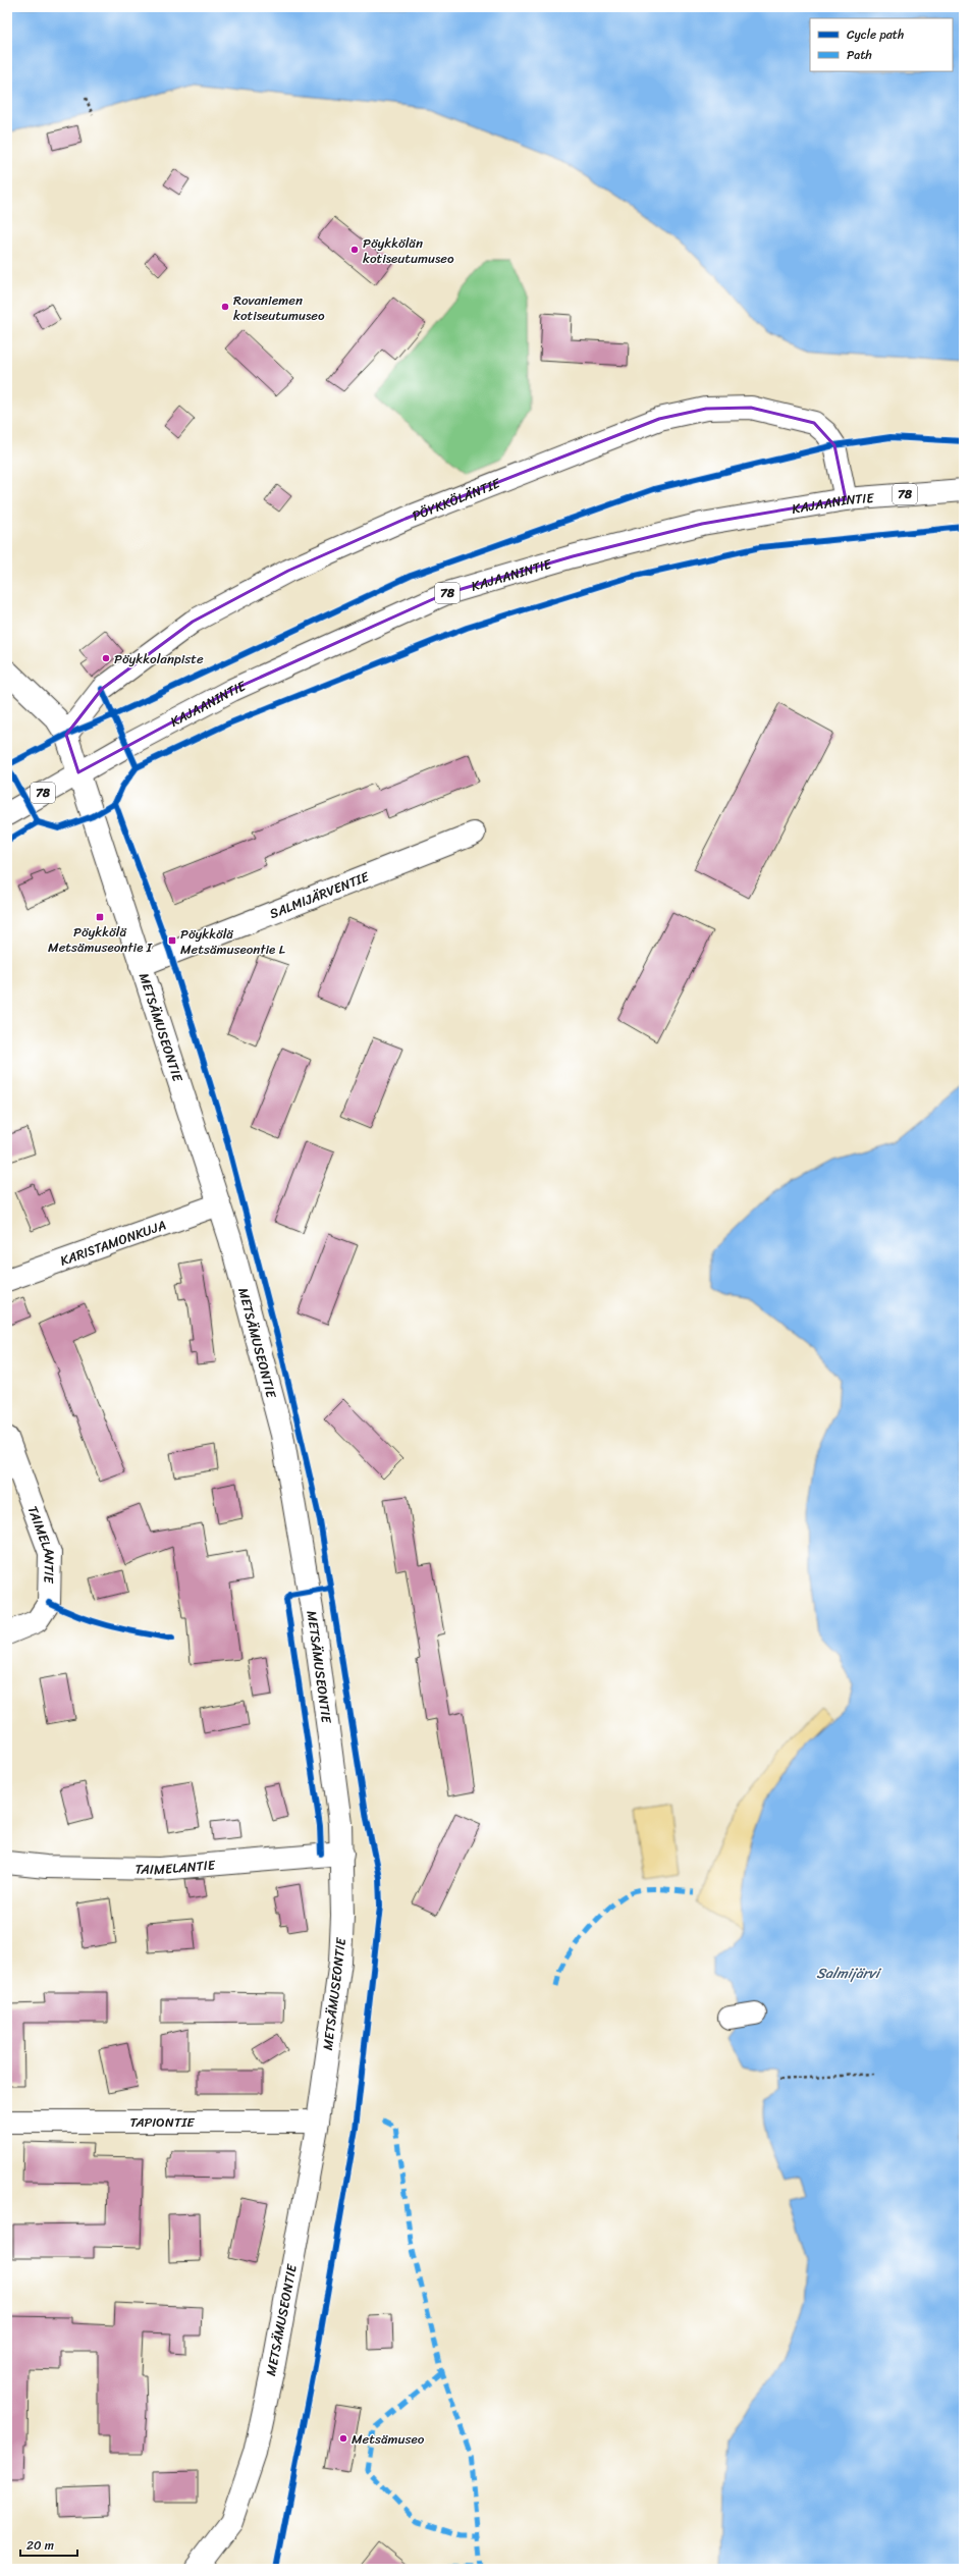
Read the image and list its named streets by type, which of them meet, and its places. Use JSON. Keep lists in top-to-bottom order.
{
  "streets": {
    "street": [
      "78",
      "PÖYKKÖLÄNTIE",
      "KAJAANINTIE",
      "SALMIJÄRVENTIE",
      "METSÄMUSEONTIE",
      "KARISTAMONKUJA",
      "TAIMELANTIE",
      "TAPIONTIE"
    ]
  },
  "crossings": [
    ["PÖYKKÖLÄNTIE", "KAJAANINTIE"],
    ["PÖYKKÖLÄNTIE", "METSÄMUSEONTIE"],
    ["KAJAANINTIE", "METSÄMUSEONTIE"],
    ["SALMIJÄRVENTIE", "METSÄMUSEONTIE"],
    ["METSÄMUSEONTIE", "KARISTAMONKUJA"],
    ["METSÄMUSEONTIE", "TAIMELANTIE"],
    ["METSÄMUSEONTIE", "TAPIONTIE"]
  ],
  "water": ["Salmijärvi"],
  "places": {
    "other": [
      "Pöykkölän kotiseutumuseo",
      "Rovaniemen kotiseutumuseo",
      "Pöykkolanpiste",
      "Metsämuseo"
    ],
    "transit": ["Pöykkölä Metsämuseontie I", "Pöykkölä Metsämuseontie L"]
  },
  "legend": ["Cycle path", "Path"],
  "scale_bar": "20 m"
}
